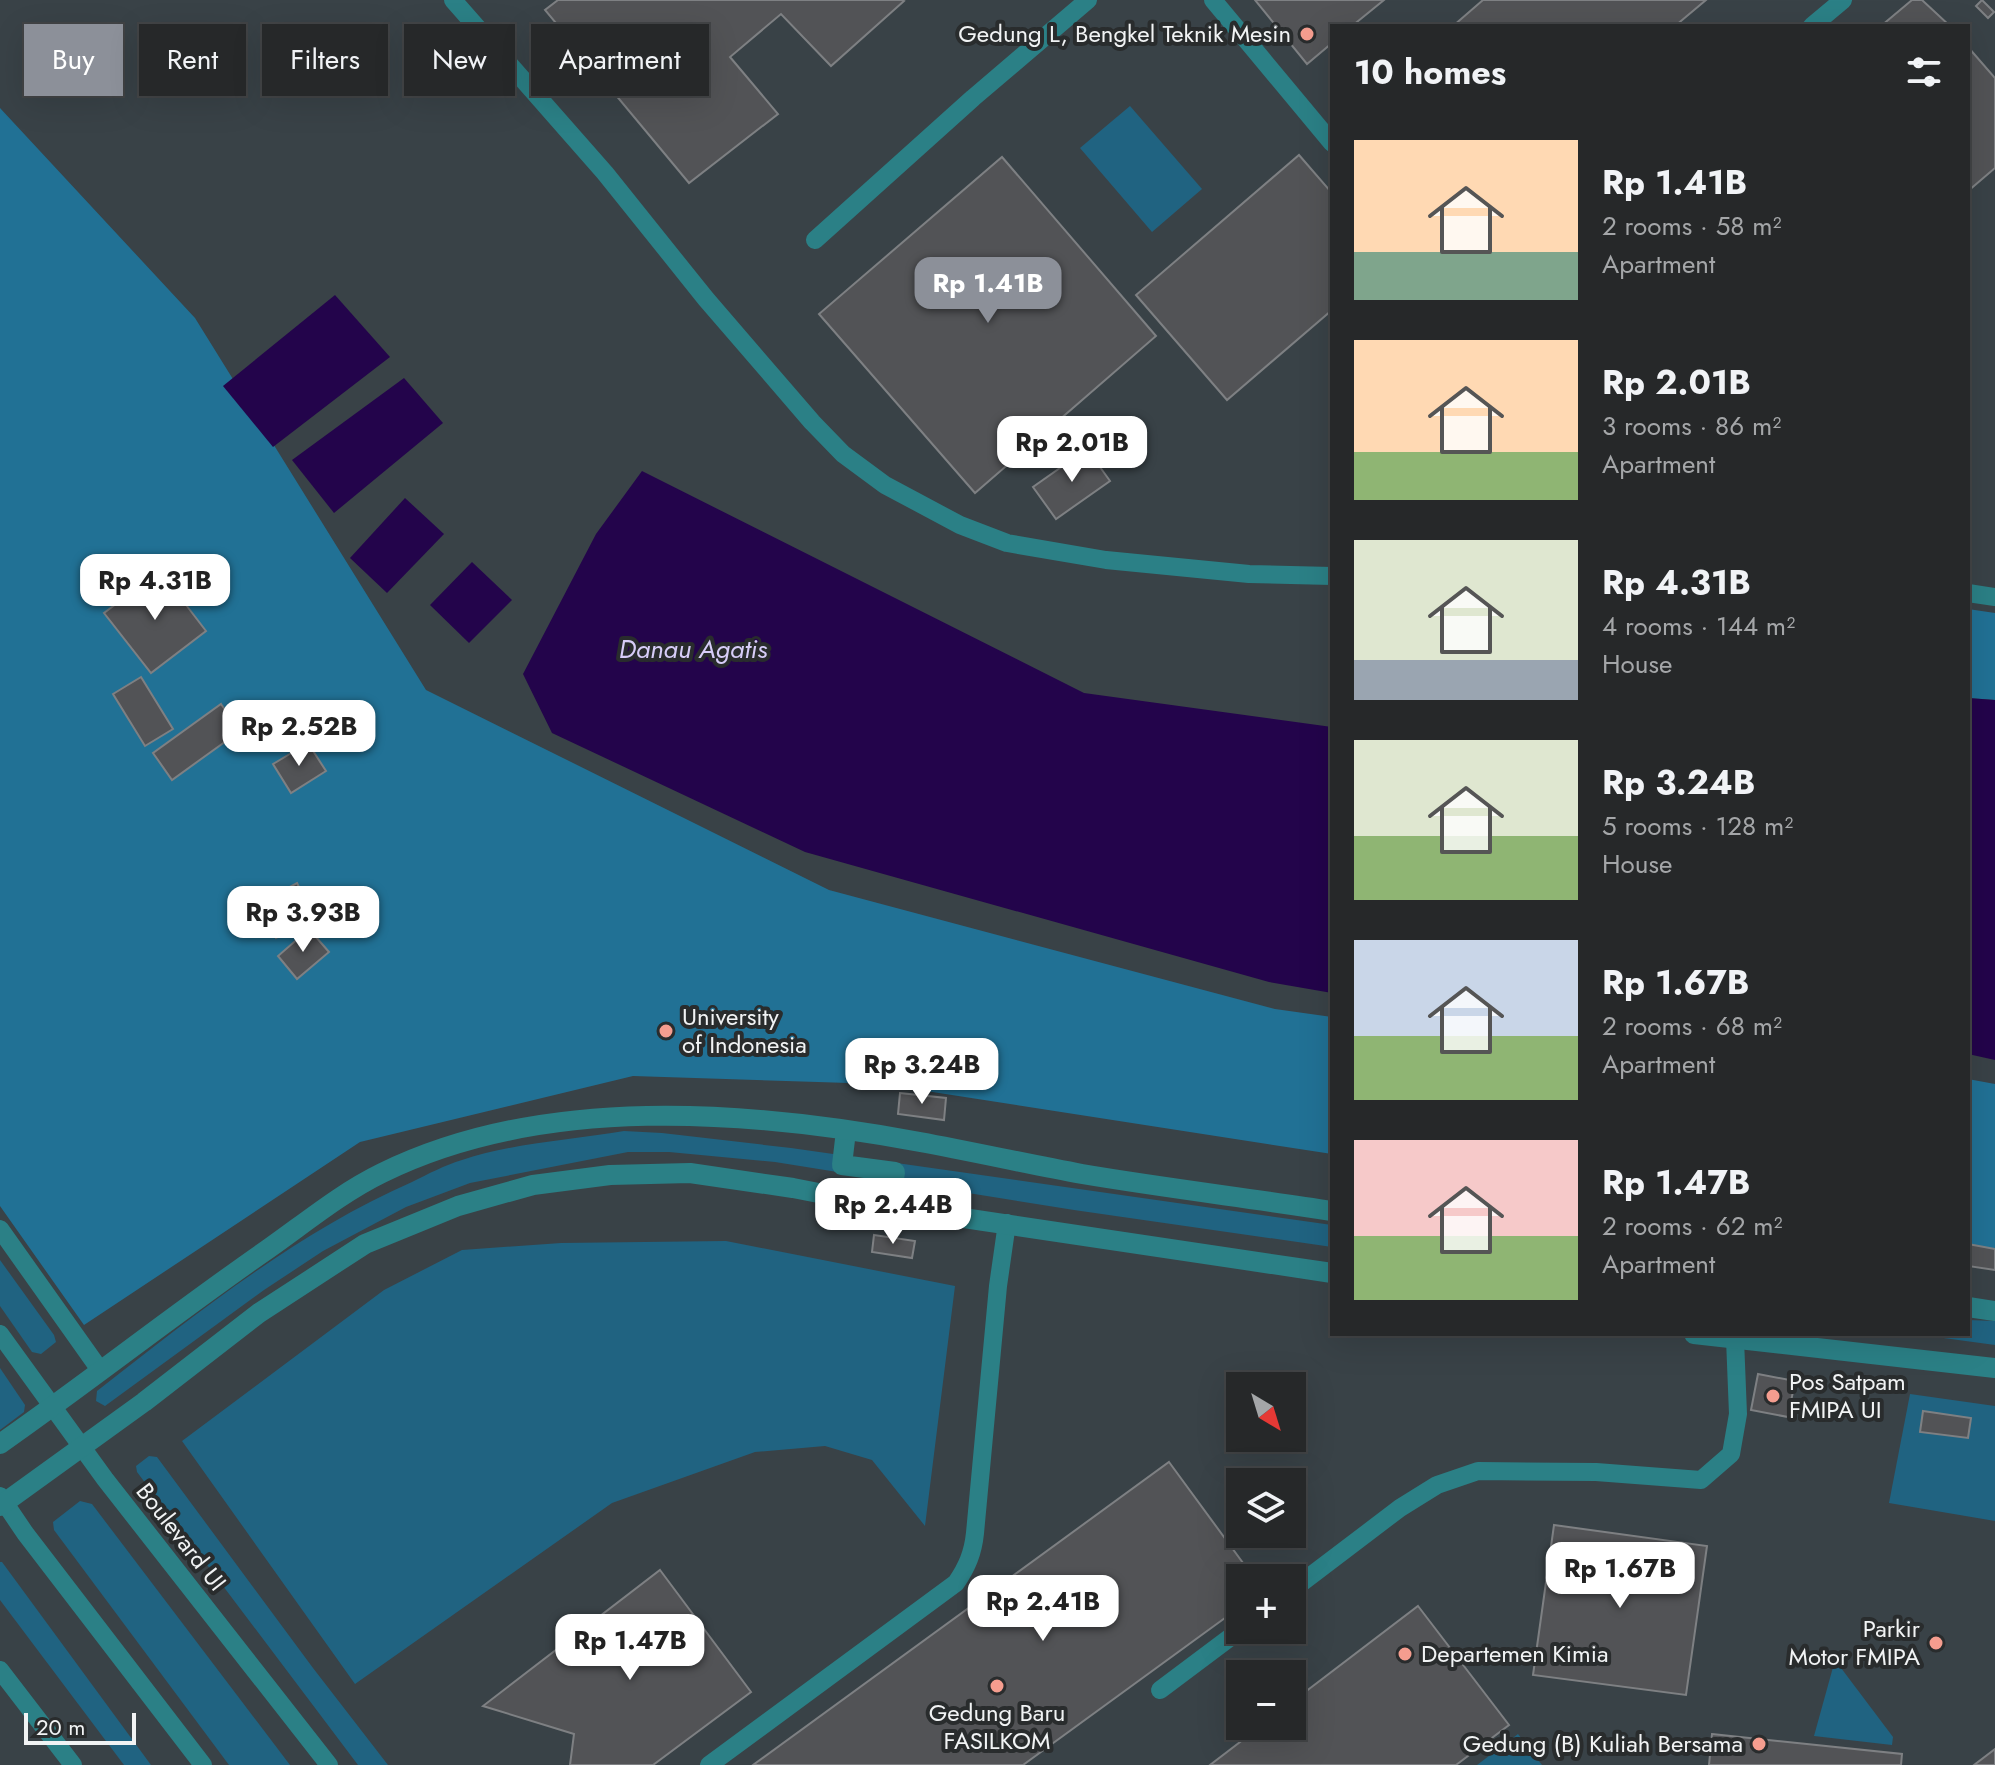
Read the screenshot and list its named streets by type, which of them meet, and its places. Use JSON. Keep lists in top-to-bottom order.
{
  "streets": {
    "lane": ["Boulevard UI"]
  },
  "water": ["Danau Agatis"],
  "places": [
    "Gedung L, Bengkel Teknik Mesin",
    "University of Indonesia",
    "Pos Satpam FMIPA UI",
    "Parkir Motor FMIPA",
    "Departemen Kimia",
    "Gedung Baru FASILKOM",
    "Gedung (B) Kuliah Bersama"
  ],
  "scale_bar": "20 m",
  "north": "bottom right",
  "page": {
    "chip": [
      "Buy",
      "Rent",
      "Filters",
      "New",
      "Apartment"
    ],
    "heading": "10 homes",
    "list": [
      {
        "name": "Rp 1.41B",
        "note": "2 rooms · 58 m² · Apartment"
      },
      {
        "name": "Rp 2.01B",
        "note": "3 rooms · 86 m² · Apartment"
      },
      {
        "name": "Rp 4.31B",
        "note": "4 rooms · 144 m² · House"
      },
      {
        "name": "Rp 3.24B",
        "note": "5 rooms · 128 m² · House"
      },
      {
        "name": "Rp 1.67B",
        "note": "2 rooms · 68 m² · Apartment"
      },
      {
        "name": "Rp 1.47B",
        "note": "2 rooms · 62 m² · Apartment"
      }
    ],
    "price": [
      "Rp 1.41B",
      "Rp 2.01B",
      "Rp 4.31B",
      "Rp 2.52B",
      "Rp 3.93B",
      "Rp 3.24B",
      "Rp 2.44B",
      "Rp 1.67B",
      "Rp 2.41B",
      "Rp 1.47B"
    ],
    "map_buttons": ["+", "−"],
    "scale": "20 m"
  }
}
